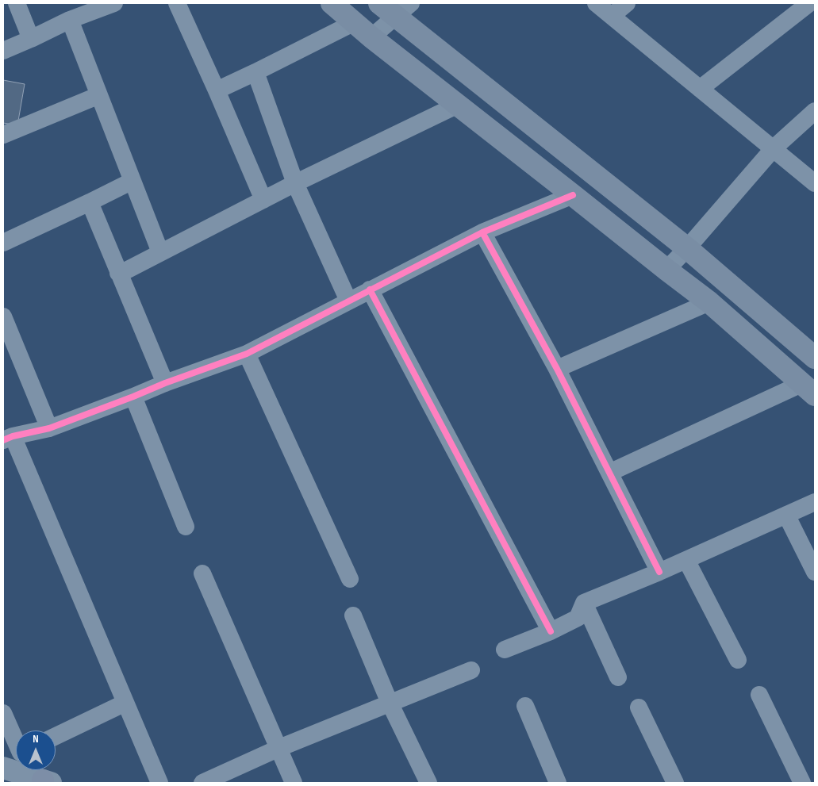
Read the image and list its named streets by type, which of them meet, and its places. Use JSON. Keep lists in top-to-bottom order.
{
  "north": "top"
}
